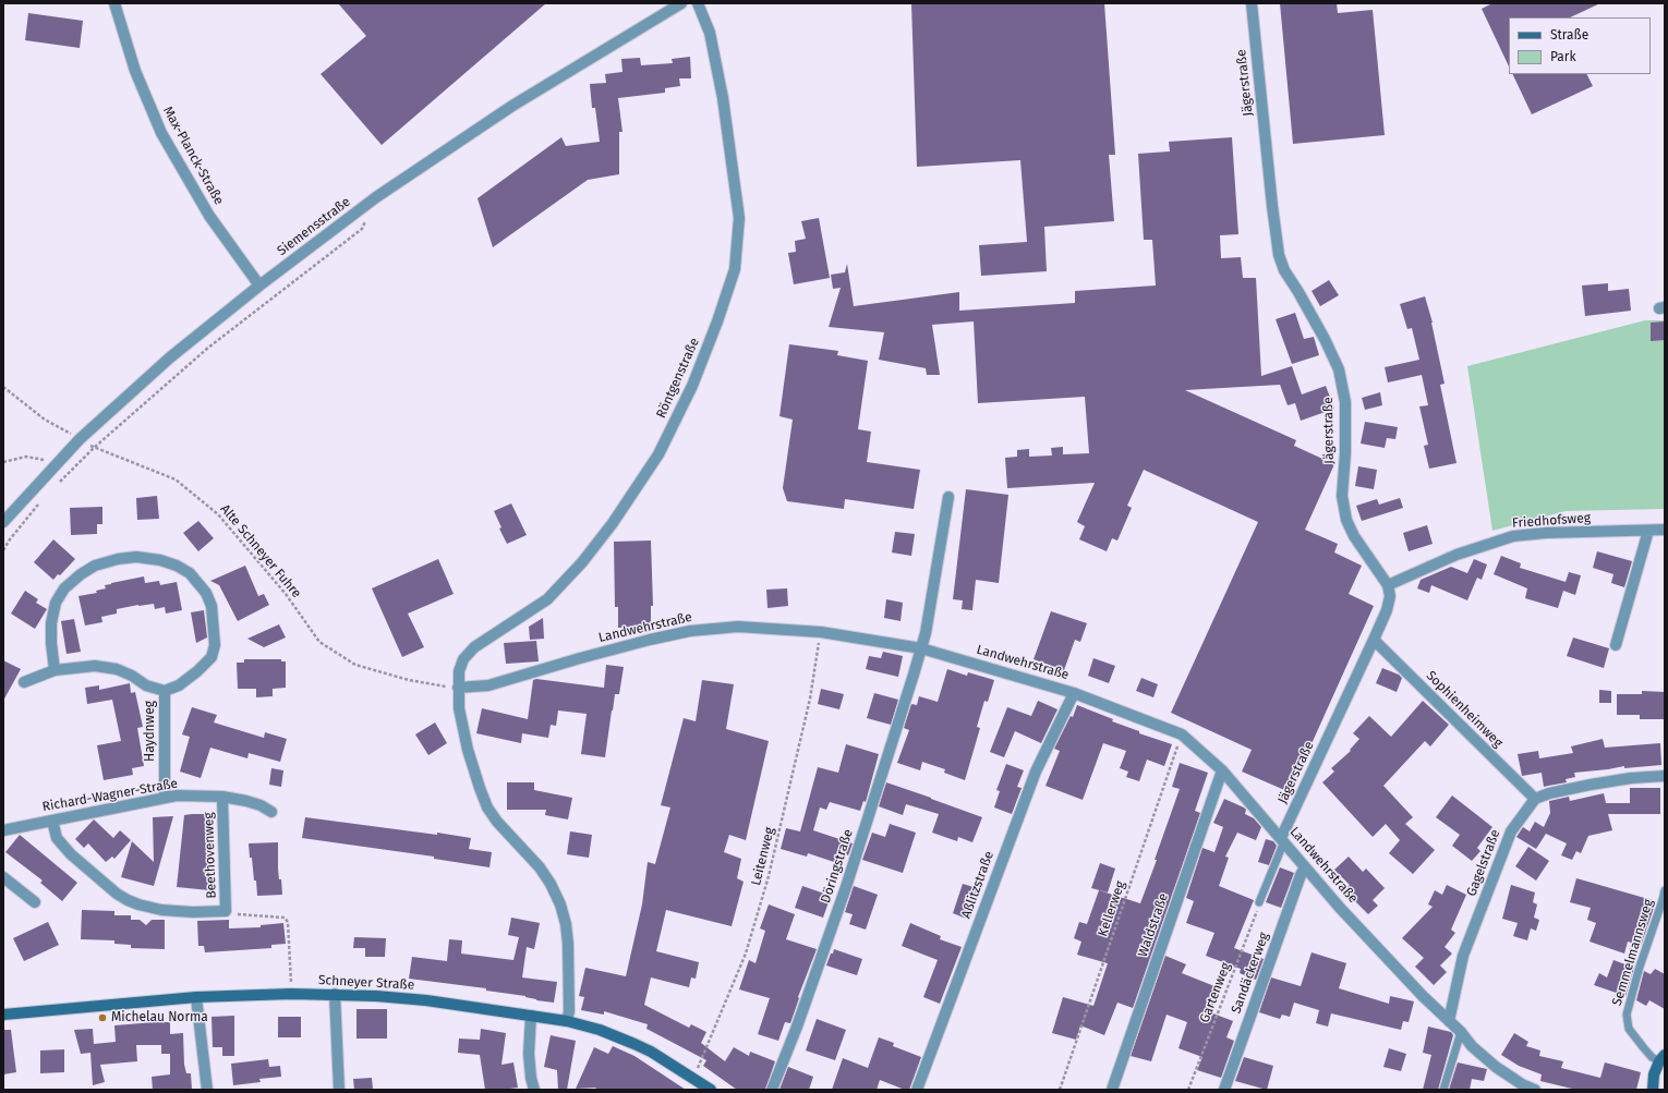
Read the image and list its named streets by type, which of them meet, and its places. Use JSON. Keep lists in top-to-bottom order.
{
  "streets": {
    "street": [
      "Jägerstraße",
      "Max-Planck-Straße",
      "Siemensstraße",
      "Röntgenstraße",
      "Friedhofsweg",
      "Landwehrstraße",
      "Sophienheimweg",
      "Haydnweg",
      "Richard-Wagner-Straße",
      "Beethovenweg",
      "Gagelstraße",
      "Döringstraße",
      "Aßlitzstraße",
      "Waldstraße",
      "Sandäckerweg",
      "Schneyer Straße"
    ],
    "lane": ["Semmelmannsweg"],
    "path": [
      "Alte Schneyer Fuhre",
      "Leitenweg",
      "Kellerweg",
      "Gartenweg"
    ]
  },
  "crossings": [
    ["Jägerstraße", "Friedhofsweg"],
    ["Jägerstraße", "Landwehrstraße"],
    ["Jägerstraße", "Sophienheimweg"],
    ["Max-Planck-Straße", "Siemensstraße"],
    ["Siemensstraße", "Alte Schneyer Fuhre"],
    ["Röntgenstraße", "Alte Schneyer Fuhre"],
    ["Röntgenstraße", "Landwehrstraße"],
    ["Röntgenstraße", "Schneyer Straße"],
    ["Alte Schneyer Fuhre", "Landwehrstraße"],
    ["Landwehrstraße", "Leitenweg"],
    ["Landwehrstraße", "Gagelstraße"],
    ["Landwehrstraße", "Döringstraße"],
    ["Landwehrstraße", "Aßlitzstraße"],
    ["Landwehrstraße", "Kellerweg"],
    ["Landwehrstraße", "Waldstraße"],
    ["Landwehrstraße", "Sandäckerweg"],
    ["Sophienheimweg", "Gagelstraße"],
    ["Haydnweg", "Richard-Wagner-Straße"],
    ["Richard-Wagner-Straße", "Beethovenweg"],
    ["Leitenweg", "Schneyer Straße"]
  ],
  "places": ["Michelau Norma"],
  "legend": ["Straße", "Park"]
}
